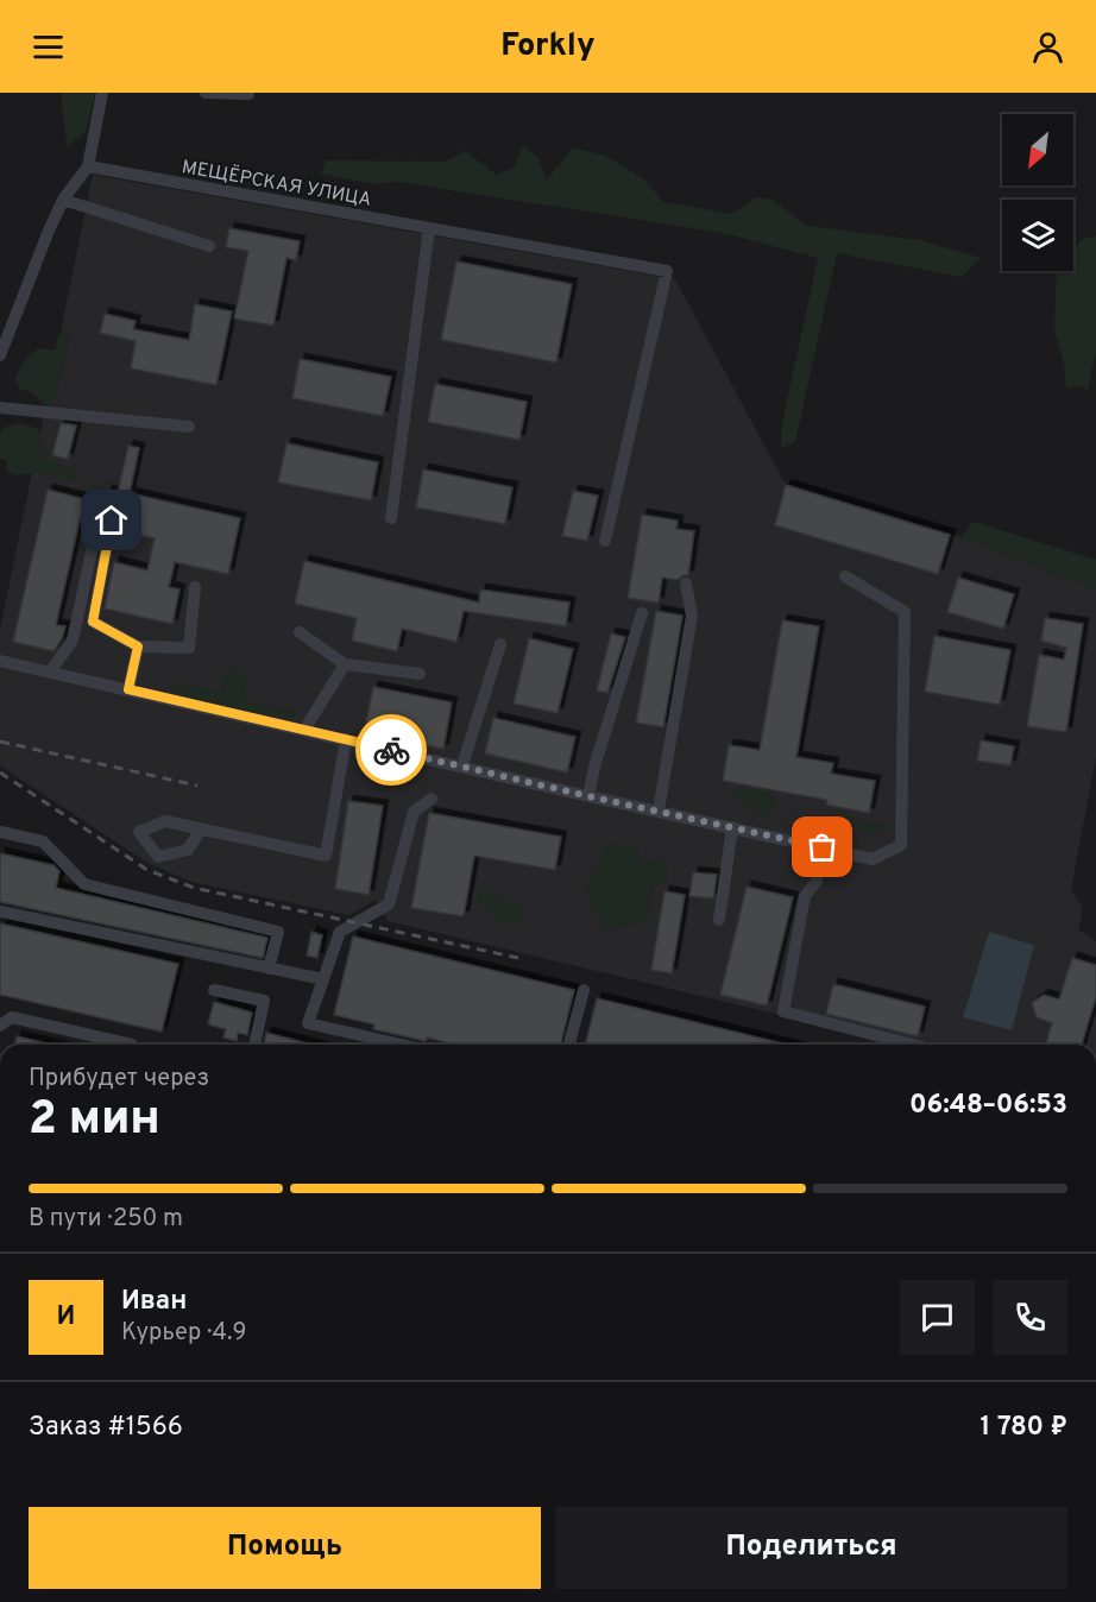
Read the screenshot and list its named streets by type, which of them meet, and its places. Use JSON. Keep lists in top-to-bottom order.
{
  "streets": {
    "street": ["МЕЩЁРСКАЯ УЛИЦА"]
  },
  "north": "bottom left",
  "page": {
    "header": "Forkly",
    "heading": ["2 мин", "Прибудет через", "06:48–06:53"],
    "panel": [
      "Иван",
      "Курьер · 4.9",
      "Заказ #1566",
      "1 780 ₽"
    ],
    "bar": "В пути · 250 m",
    "round": "И",
    "buttons": ["Помощь", "Поделиться"]
  }
}
